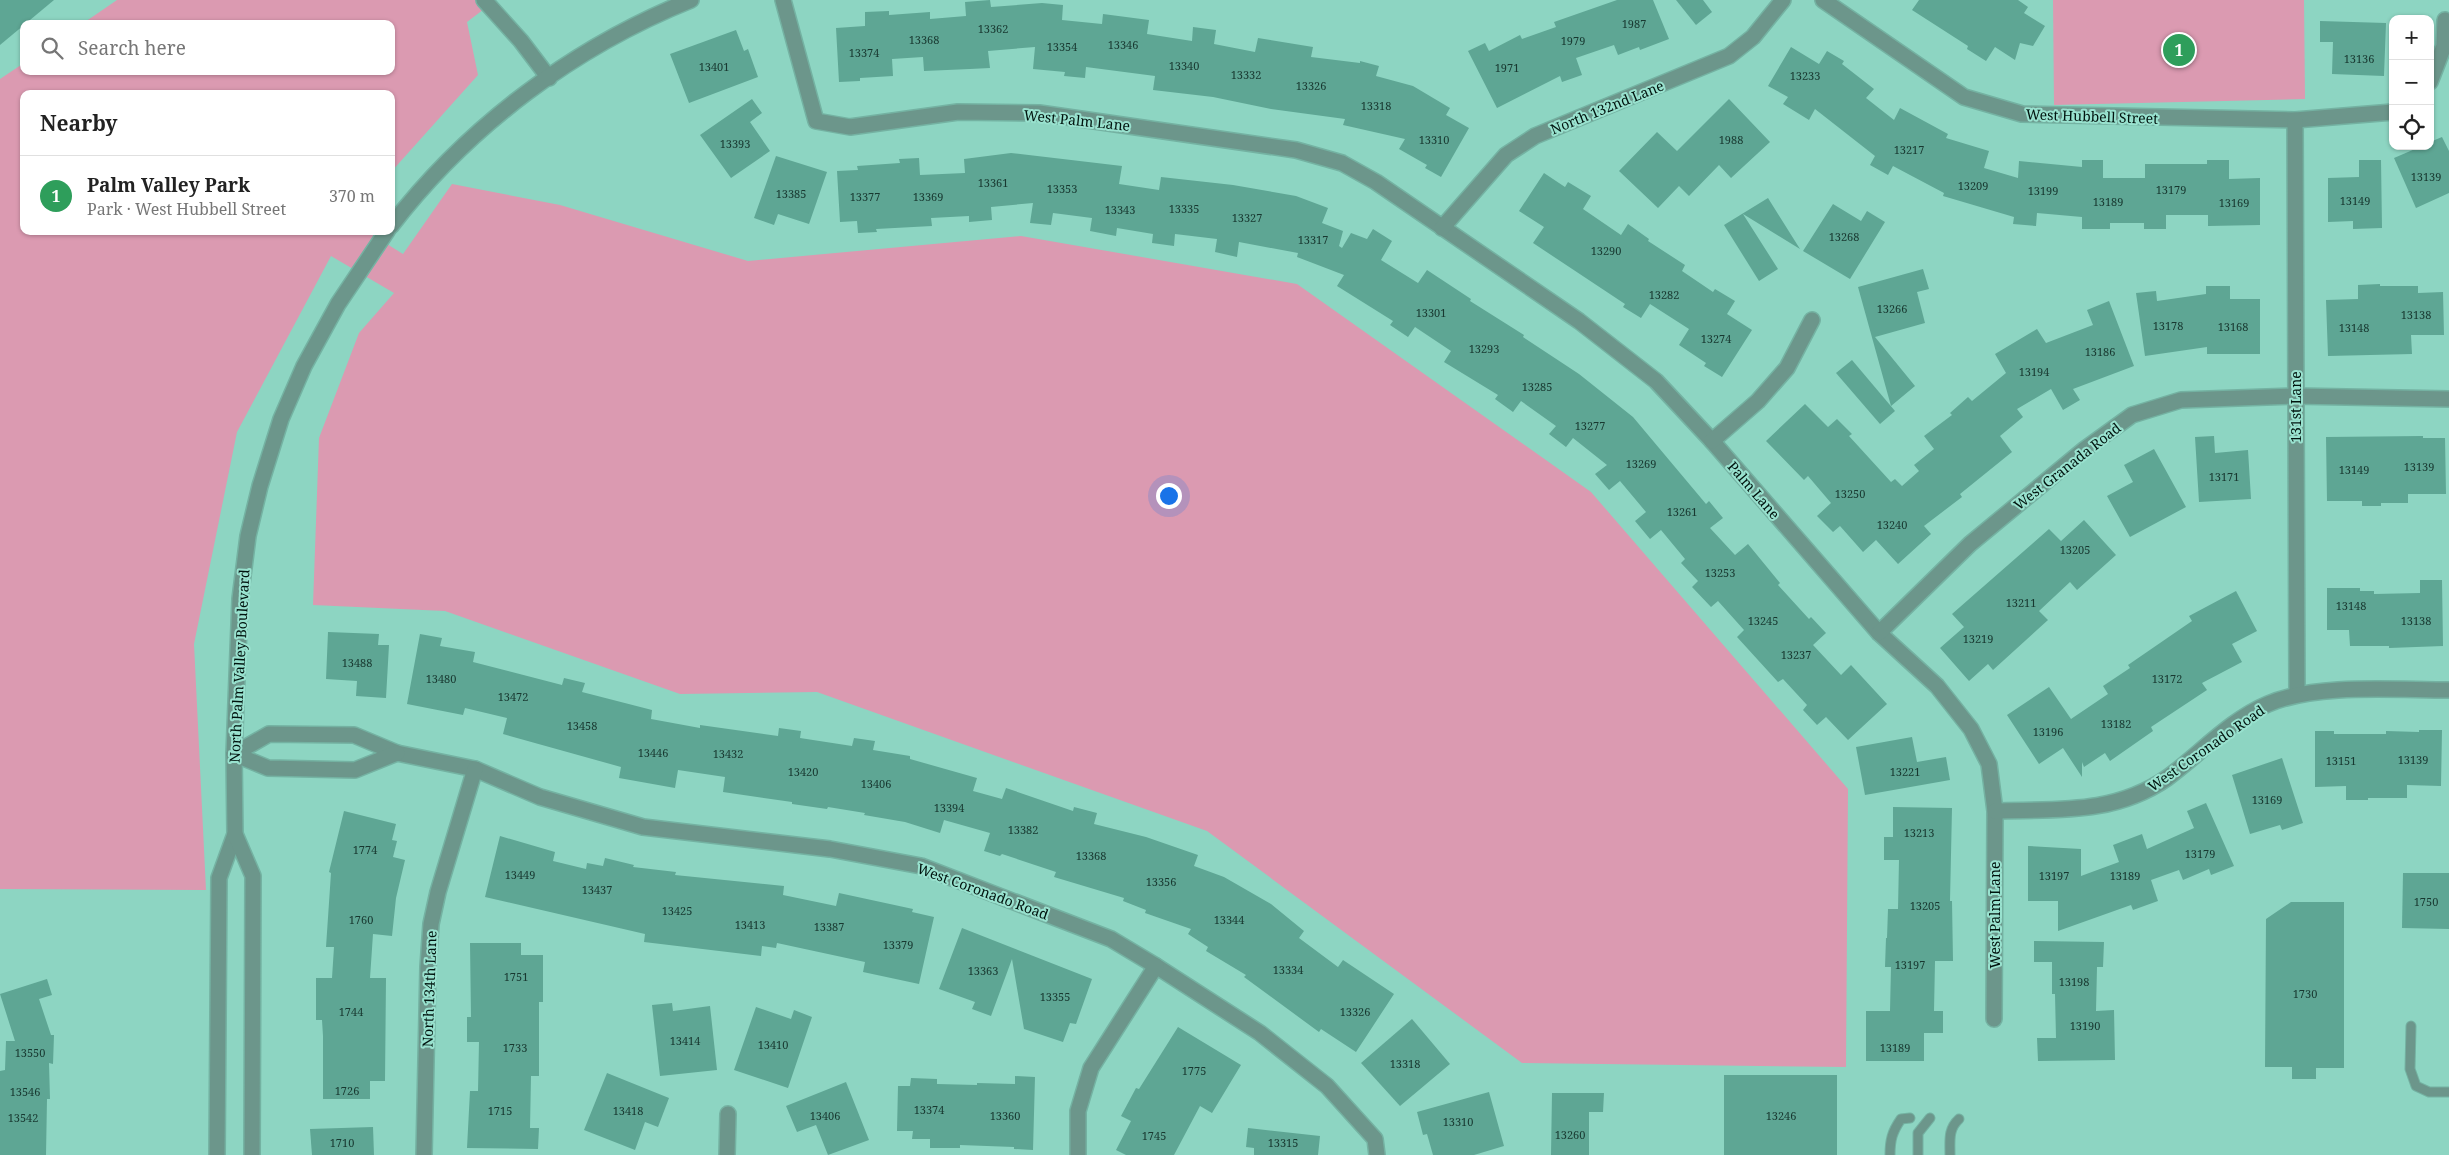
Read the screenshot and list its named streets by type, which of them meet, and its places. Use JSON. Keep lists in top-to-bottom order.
{
  "streets": {
    "street": [
      "North 132nd Lane",
      "West Hubbell Street",
      "West Palm Lane",
      "131st Lane",
      "West Granada Road",
      "Palm Lane",
      "North Palm Valley Boulevard",
      "West Coronado Road",
      "North 134th Lane"
    ]
  },
  "crossings": [
    ["North 132nd Lane", "West Palm Lane"],
    ["North 132nd Lane", "Palm Lane"],
    ["West Hubbell Street", "131st Lane"],
    ["West Palm Lane", "Palm Lane"],
    ["West Palm Lane", "West Coronado Road"],
    ["131st Lane", "West Granada Road"],
    ["131st Lane", "West Coronado Road"],
    ["West Granada Road", "Palm Lane"],
    ["Palm Lane", "West Coronado Road"],
    ["North Palm Valley Boulevard", "West Coronado Road"],
    ["West Coronado Road", "North 134th Lane"]
  ],
  "house_numbers": [
    "1987",
    "13362",
    "13368",
    "1979",
    "13346",
    "13354",
    "13374",
    "13136",
    "13340",
    "13401",
    "1971",
    "13332",
    "13233",
    "13326",
    "13318",
    "13310",
    "1988",
    "13393",
    "13217",
    "13139",
    "13361",
    "13209",
    "13353",
    "13179",
    "13199",
    "13385",
    "13377",
    "13369",
    "13149",
    "13189",
    "13169",
    "13335",
    "13343",
    "13327",
    "13268",
    "13317",
    "13290",
    "13282",
    "13266",
    "13301",
    "13138",
    "13178",
    "13168",
    "13148",
    "13274",
    "13293",
    "13186",
    "13194",
    "13285",
    "13277",
    "13269",
    "13139",
    "13149",
    "13171",
    "13250",
    "13261",
    "13240",
    "13205",
    "13253",
    "13211",
    "13148",
    "13245",
    "13138",
    "13219",
    "13237",
    "13488",
    "13480",
    "13172",
    "13472",
    "13182",
    "13458",
    "13196",
    "13446",
    "13432",
    "13139",
    "13151",
    "13420",
    "13221",
    "13406",
    "13169",
    "13394",
    "13382",
    "13213",
    "1774",
    "13179",
    "13368",
    "13449",
    "13197",
    "13189",
    "13356",
    "13437",
    "1750",
    "13205",
    "13425",
    "1760",
    "13344",
    "13413",
    "13387",
    "13379",
    "13197",
    "13334",
    "13363",
    "1751",
    "13198",
    "1730",
    "13355",
    "1744",
    "13326",
    "13190",
    "13414",
    "13410",
    "1733",
    "13189",
    "13550",
    "13318",
    "1775",
    "1726",
    "13546",
    "13374",
    "1715",
    "13418",
    "13406",
    "13360",
    "13246",
    "13542",
    "13310",
    "13260",
    "1745",
    "1710",
    "13315"
  ],
  "page": {
    "map_buttons": ["+", "−"],
    "search": "Search here",
    "pins": "1",
    "heading": "Nearby",
    "list": [
      {
        "mark": "1",
        "name": "Palm Valley Park",
        "note": "Park · West Hubbell Street",
        "value": "370 m"
      }
    ]
  }
}
